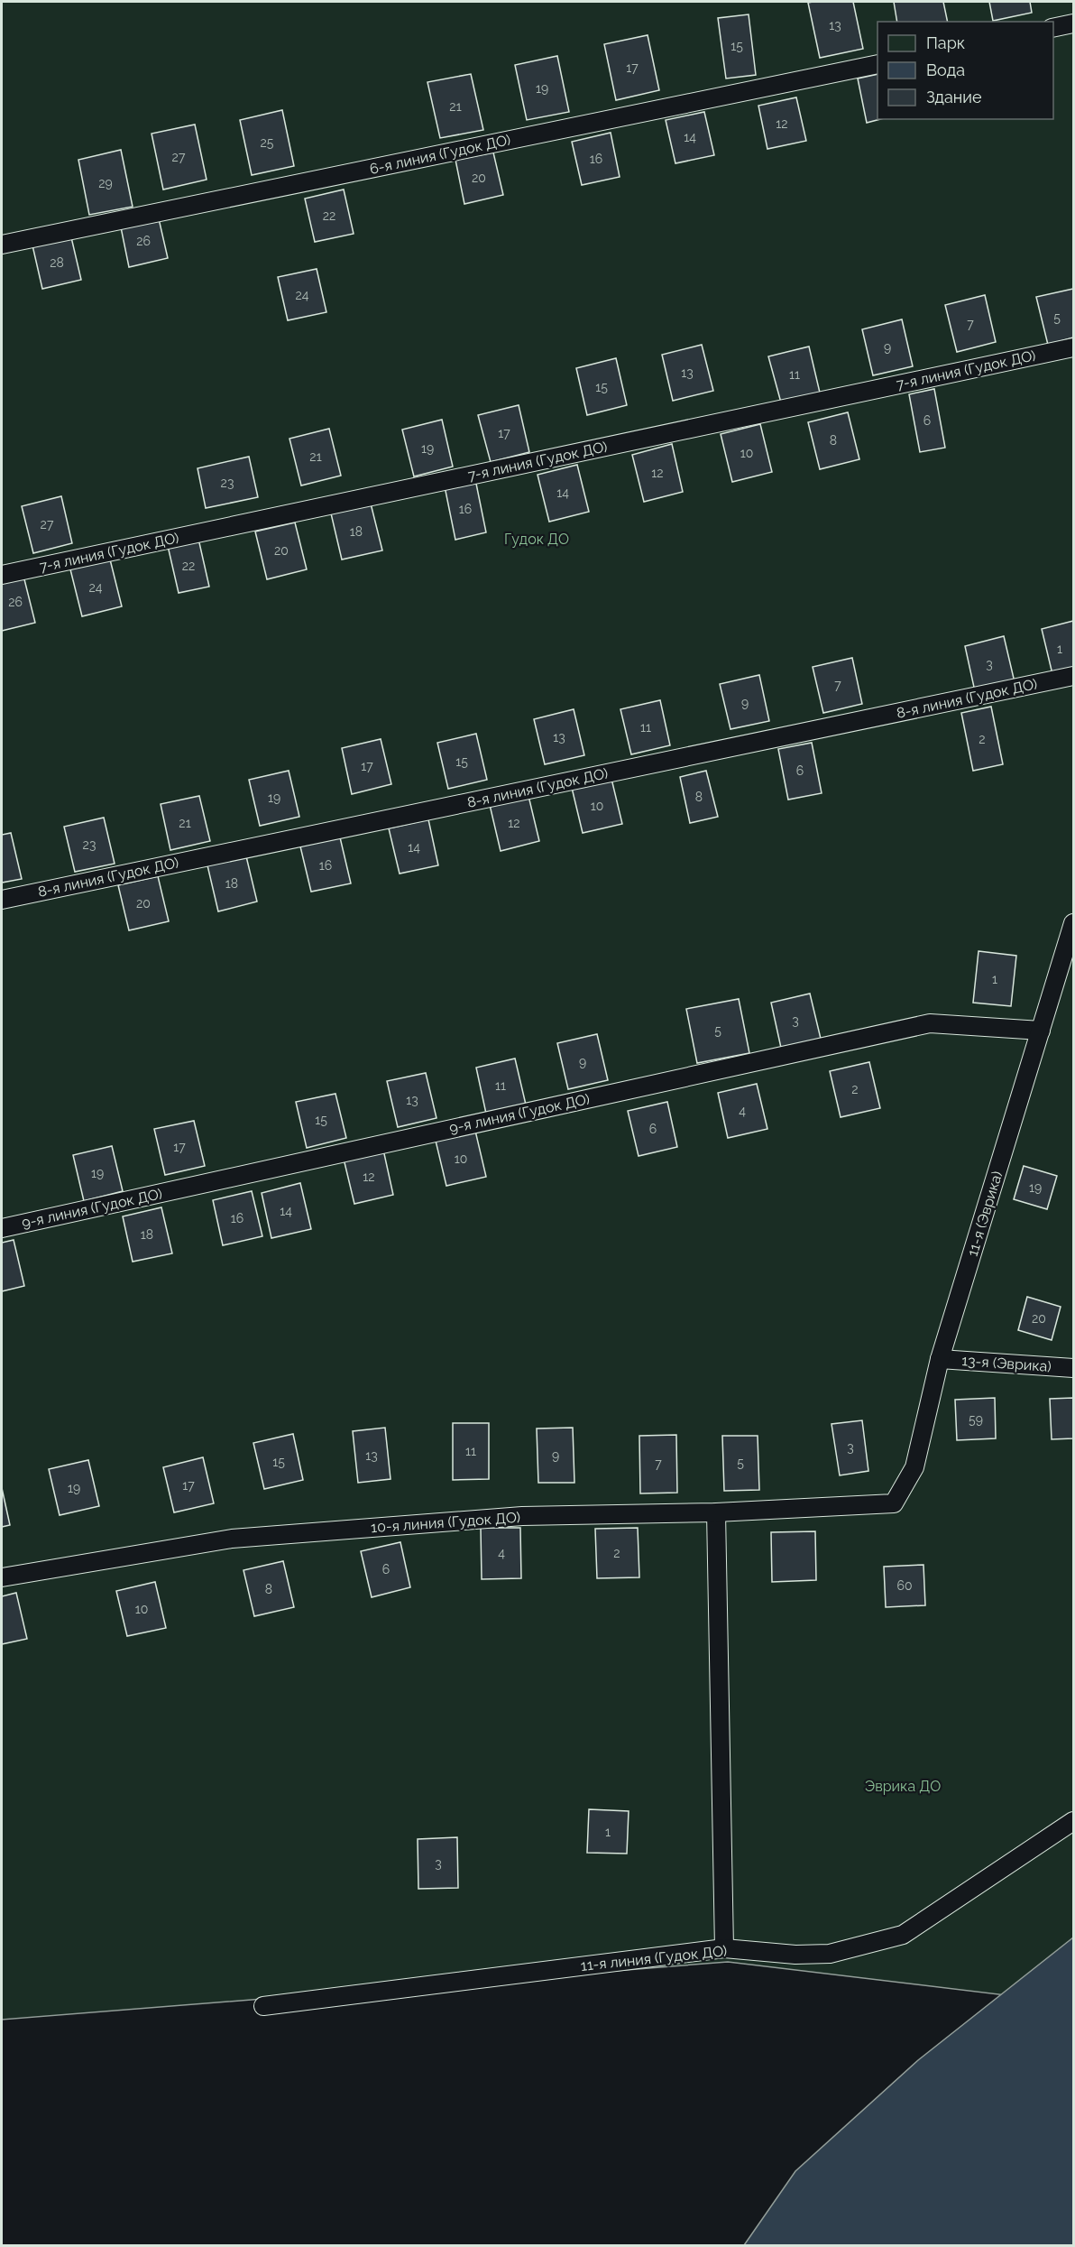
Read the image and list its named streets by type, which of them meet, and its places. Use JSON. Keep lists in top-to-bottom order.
{
  "streets": {
    "lane": [
      "6-я линия (Гудок ДО)",
      "7-я линия (Гудок ДО)",
      "8-я линия (Гудок ДО)",
      "9-я линия (Гудок ДО)",
      "11-я (Эврика)",
      "13-я (Эврика)",
      "10-я линия (Гудок ДО)",
      "11-я линия (Гудок ДО)"
    ]
  },
  "crossings": [
    ["9-я линия (Гудок ДО)", "11-я (Эврика)"],
    ["11-я (Эврика)", "13-я (Эврика)"],
    ["11-я (Эврика)", "10-я линия (Гудок ДО)"]
  ],
  "parks": ["Гудок ДО", "Эврика ДО"],
  "house_numbers": [
    "13",
    "15",
    "17",
    "19",
    "21",
    "12",
    "14",
    "25",
    "27",
    "16",
    "20",
    "29",
    "22",
    "26",
    "28",
    "24",
    "5",
    "7",
    "9",
    "13",
    "11",
    "15",
    "6",
    "17",
    "8",
    "19",
    "10",
    "21",
    "12",
    "23",
    "14",
    "16",
    "27",
    "18",
    "20",
    "22",
    "24",
    "26",
    "1",
    "3",
    "7",
    "9",
    "11",
    "13",
    "2",
    "15",
    "17",
    "6",
    "8",
    "19",
    "10",
    "21",
    "12",
    "23",
    "14",
    "16",
    "18",
    "20",
    "1",
    "3",
    "5",
    "9",
    "11",
    "2",
    "13",
    "4",
    "15",
    "6",
    "17",
    "10",
    "19",
    "12",
    "19",
    "14",
    "16",
    "18",
    "20",
    "59",
    "3",
    "11",
    "13",
    "9",
    "15",
    "5",
    "7",
    "17",
    "19",
    "4",
    "2",
    "6",
    "60",
    "8",
    "10",
    "1",
    "3"
  ],
  "legend": ["Парк", "Вода", "Здание"]
}
